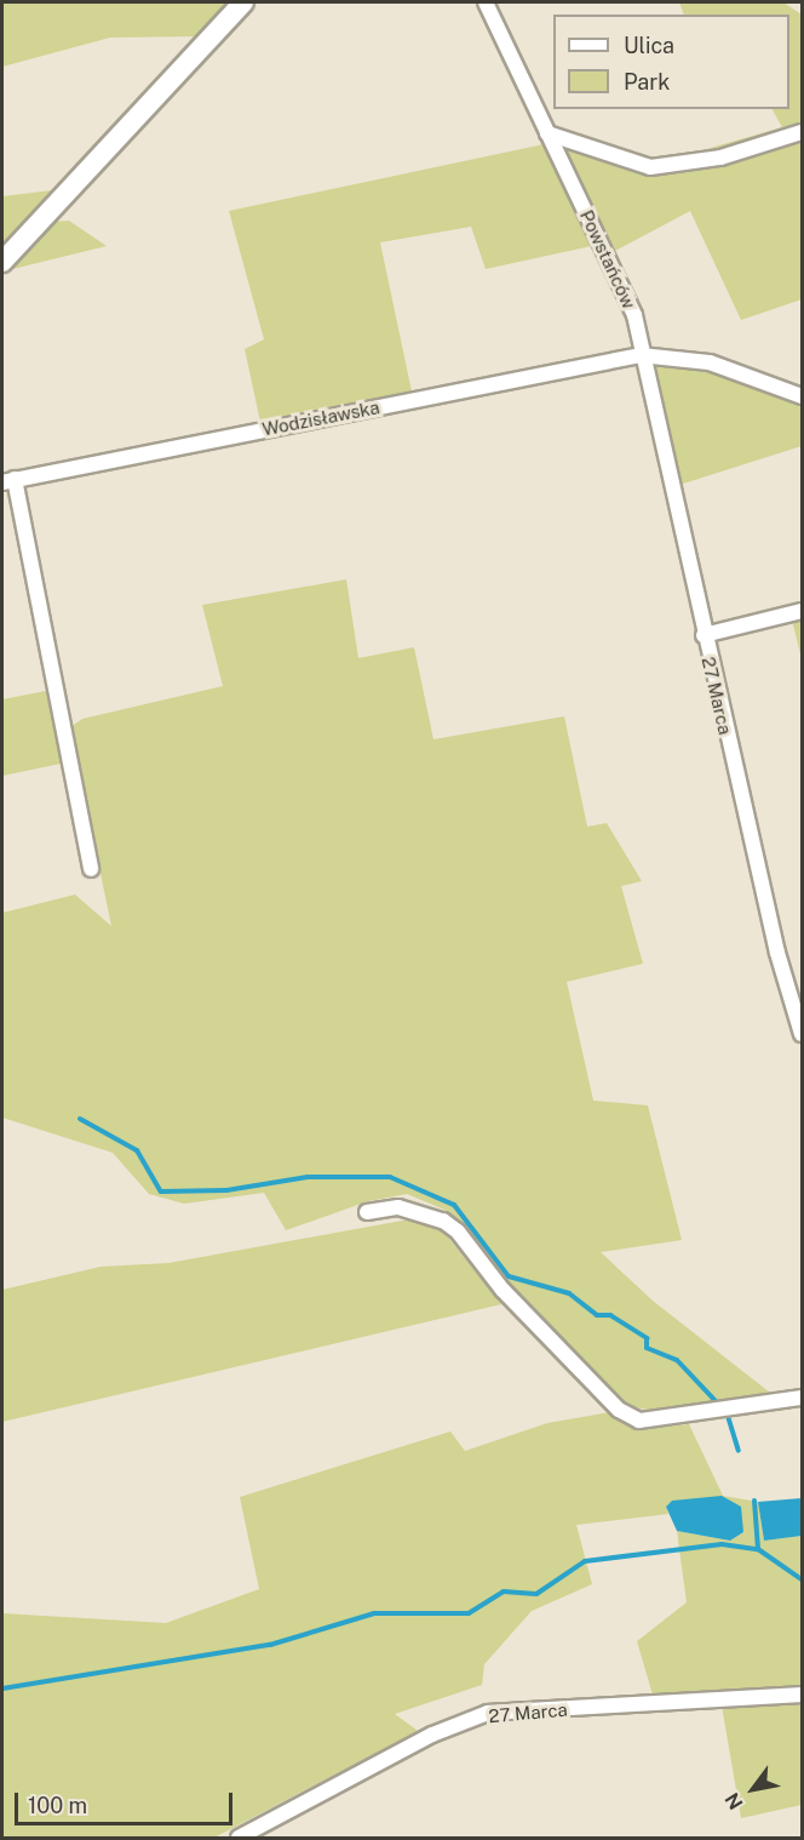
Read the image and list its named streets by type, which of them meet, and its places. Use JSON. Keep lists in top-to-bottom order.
{
  "streets": {
    "street": ["Powstańców", "Wodzisławska", "27 Marca"]
  },
  "crossings": [
    ["Powstańców", "Wodzisławska"],
    ["Powstańców", "27 Marca"],
    ["Wodzisławska", "27 Marca"]
  ],
  "legend": ["Ulica", "Park"],
  "scale_bar": "100 m",
  "north": "bottom left"
}
